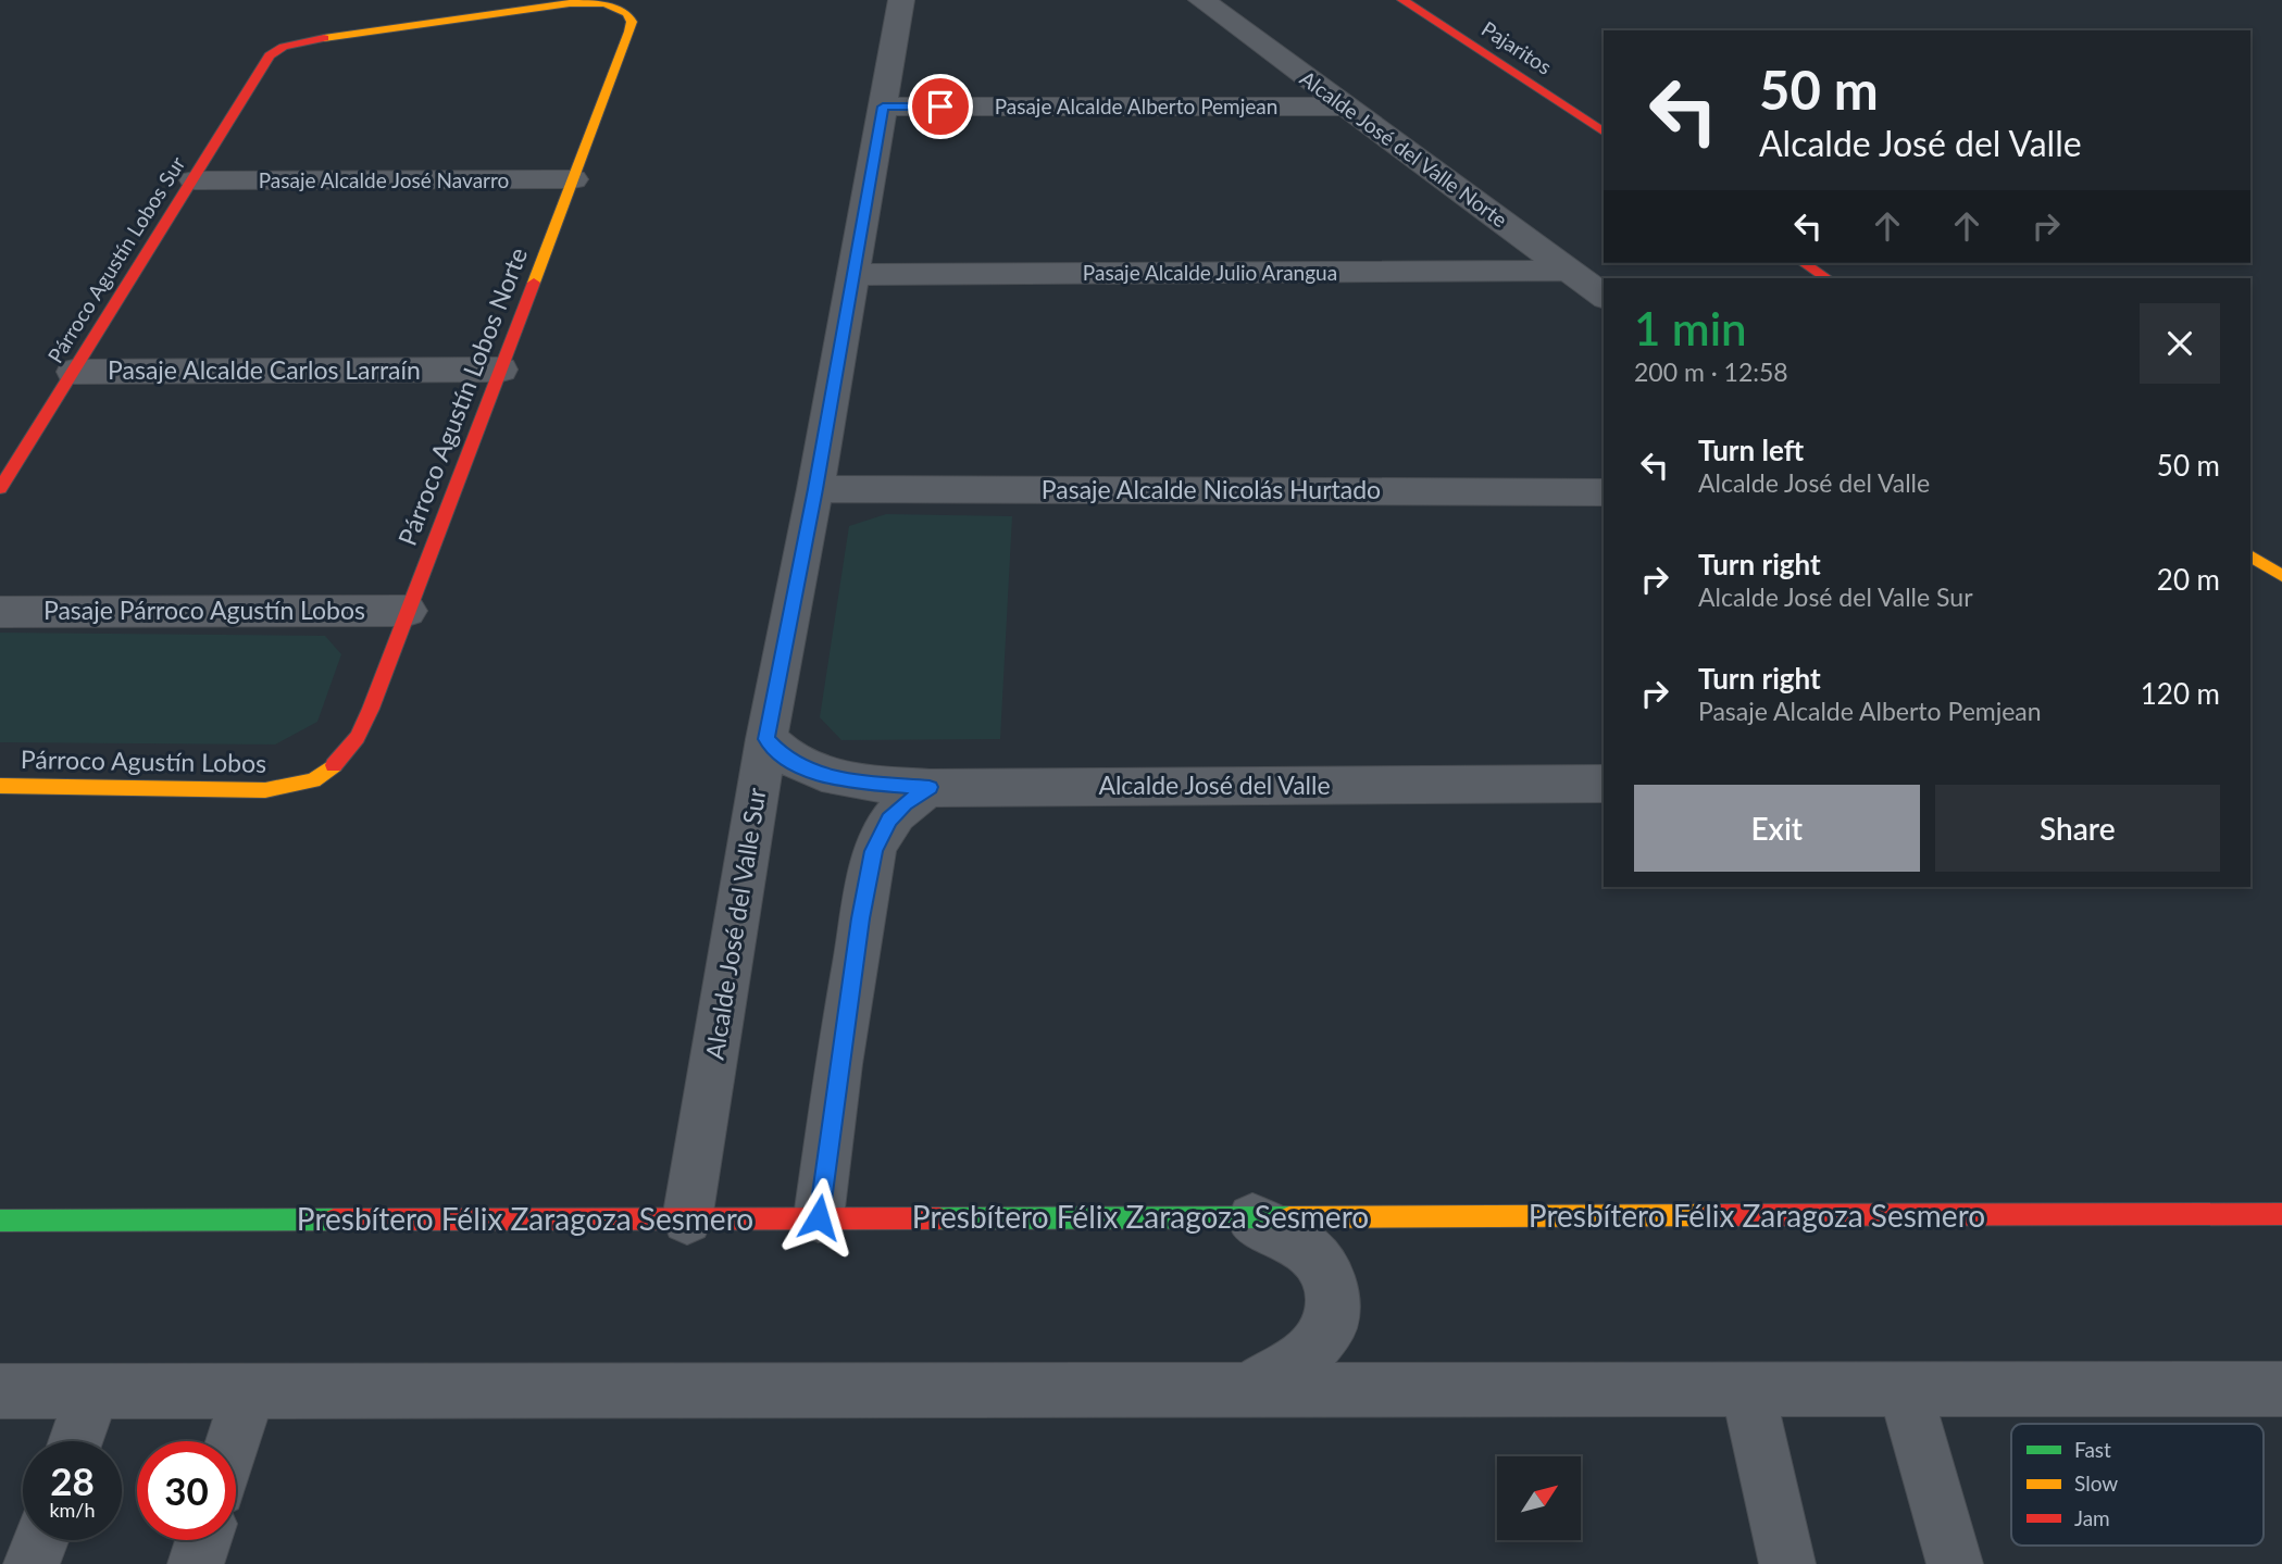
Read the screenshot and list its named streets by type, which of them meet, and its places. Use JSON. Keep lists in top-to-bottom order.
{
  "streets": {
    "street": [
      "Pajaritos",
      "Pasaje Alcalde Alberto Pemjean",
      "Alcalde José del Valle Norte",
      "Pasaje Alcalde José Navarro",
      "Párroco Agustín Lobos Sur",
      "Pasaje Alcalde Julio Arangua",
      "Pasaje Alcalde Carlos Larraín",
      "Párroco Agustín Lobos Norte",
      "Pasaje Alcalde Nicolás Hurtado",
      "Pasaje Párroco Agustín Lobos",
      "Párroco Agustín Lobos",
      "Alcalde José del Valle",
      "Alcalde José del Valle Sur",
      "Presbítero Félix Zaragoza Sesmero"
    ]
  },
  "crossings": [
    ["Pasaje Alcalde Alberto Pemjean", "Alcalde José del Valle Norte"],
    ["Pasaje Alcalde Alberto Pemjean", "Alcalde José del Valle Sur"],
    ["Alcalde José del Valle Norte", "Pasaje Alcalde Julio Arangua"],
    ["Pasaje Alcalde José Navarro", "Párroco Agustín Lobos Sur"],
    ["Pasaje Alcalde José Navarro", "Párroco Agustín Lobos Norte"],
    ["Párroco Agustín Lobos Sur", "Pasaje Alcalde Carlos Larraín"],
    ["Párroco Agustín Lobos Sur", "Párroco Agustín Lobos Norte"],
    ["Pasaje Alcalde Julio Arangua", "Alcalde José del Valle Sur"],
    ["Pasaje Alcalde Carlos Larraín", "Párroco Agustín Lobos Norte"],
    ["Párroco Agustín Lobos Norte", "Pasaje Párroco Agustín Lobos"],
    ["Párroco Agustín Lobos Norte", "Párroco Agustín Lobos"],
    ["Pasaje Alcalde Nicolás Hurtado", "Alcalde José del Valle Sur"],
    ["Alcalde José del Valle", "Alcalde José del Valle Sur"],
    ["Alcalde José del Valle Sur", "Presbítero Félix Zaragoza Sesmero"]
  ],
  "legend": ["Fast", "Slow", "Jam"],
  "north": "top right",
  "page": {
    "turn": ["50 m", "Alcalde José del Valle"],
    "heading": ["1 min", "200 m · 12:58"],
    "list": [
      {
        "name": "Turn left",
        "note": "Alcalde José del Valle",
        "value": "50 m"
      },
      {
        "name": "Turn right",
        "note": "Alcalde José del Valle Sur",
        "value": "20 m"
      },
      {
        "name": "Turn right",
        "note": "Pasaje Alcalde Alberto Pemjean",
        "value": "120 m"
      }
    ],
    "buttons": ["Exit", "Share"],
    "speed": "28 km/h",
    "limit": "30"
  }
}
